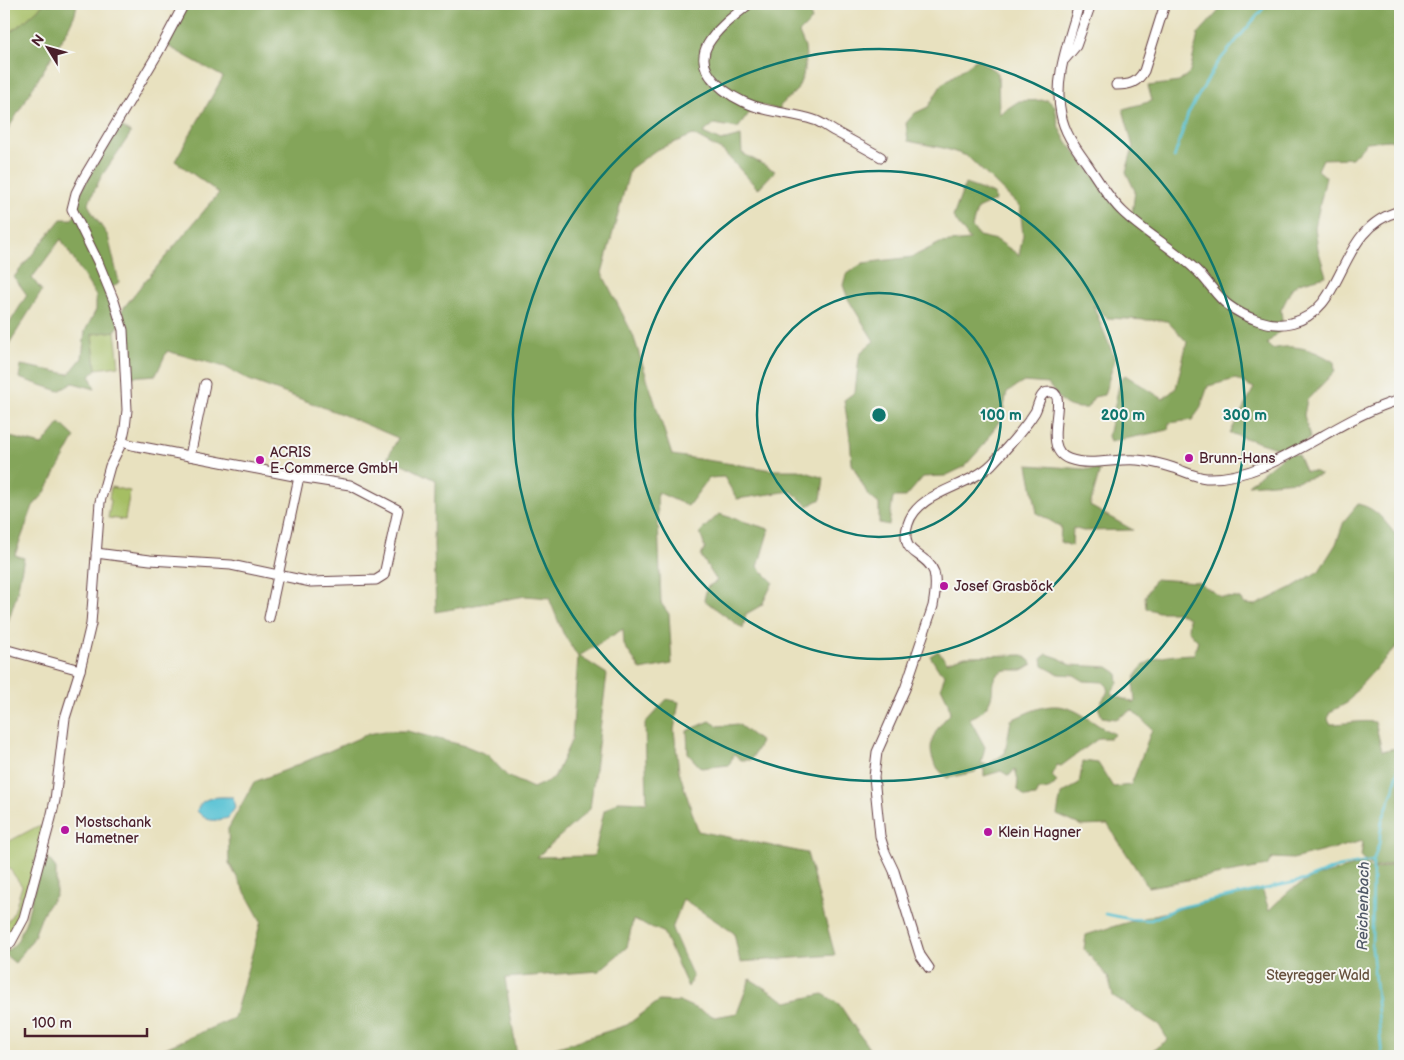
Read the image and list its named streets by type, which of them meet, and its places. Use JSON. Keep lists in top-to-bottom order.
{
  "water": ["Reichenbach"],
  "parks": ["Steyregger Wald"],
  "places": [
    "Brunn-Hans",
    "ACRIS E-Commerce GmbH",
    "Josef Grasböck",
    "Mostschank Hametner",
    "Klein Hagner"
  ],
  "scale_bar": "100 m",
  "north": "top left",
  "rings": ["100 m", "200 m", "300 m"]
}
